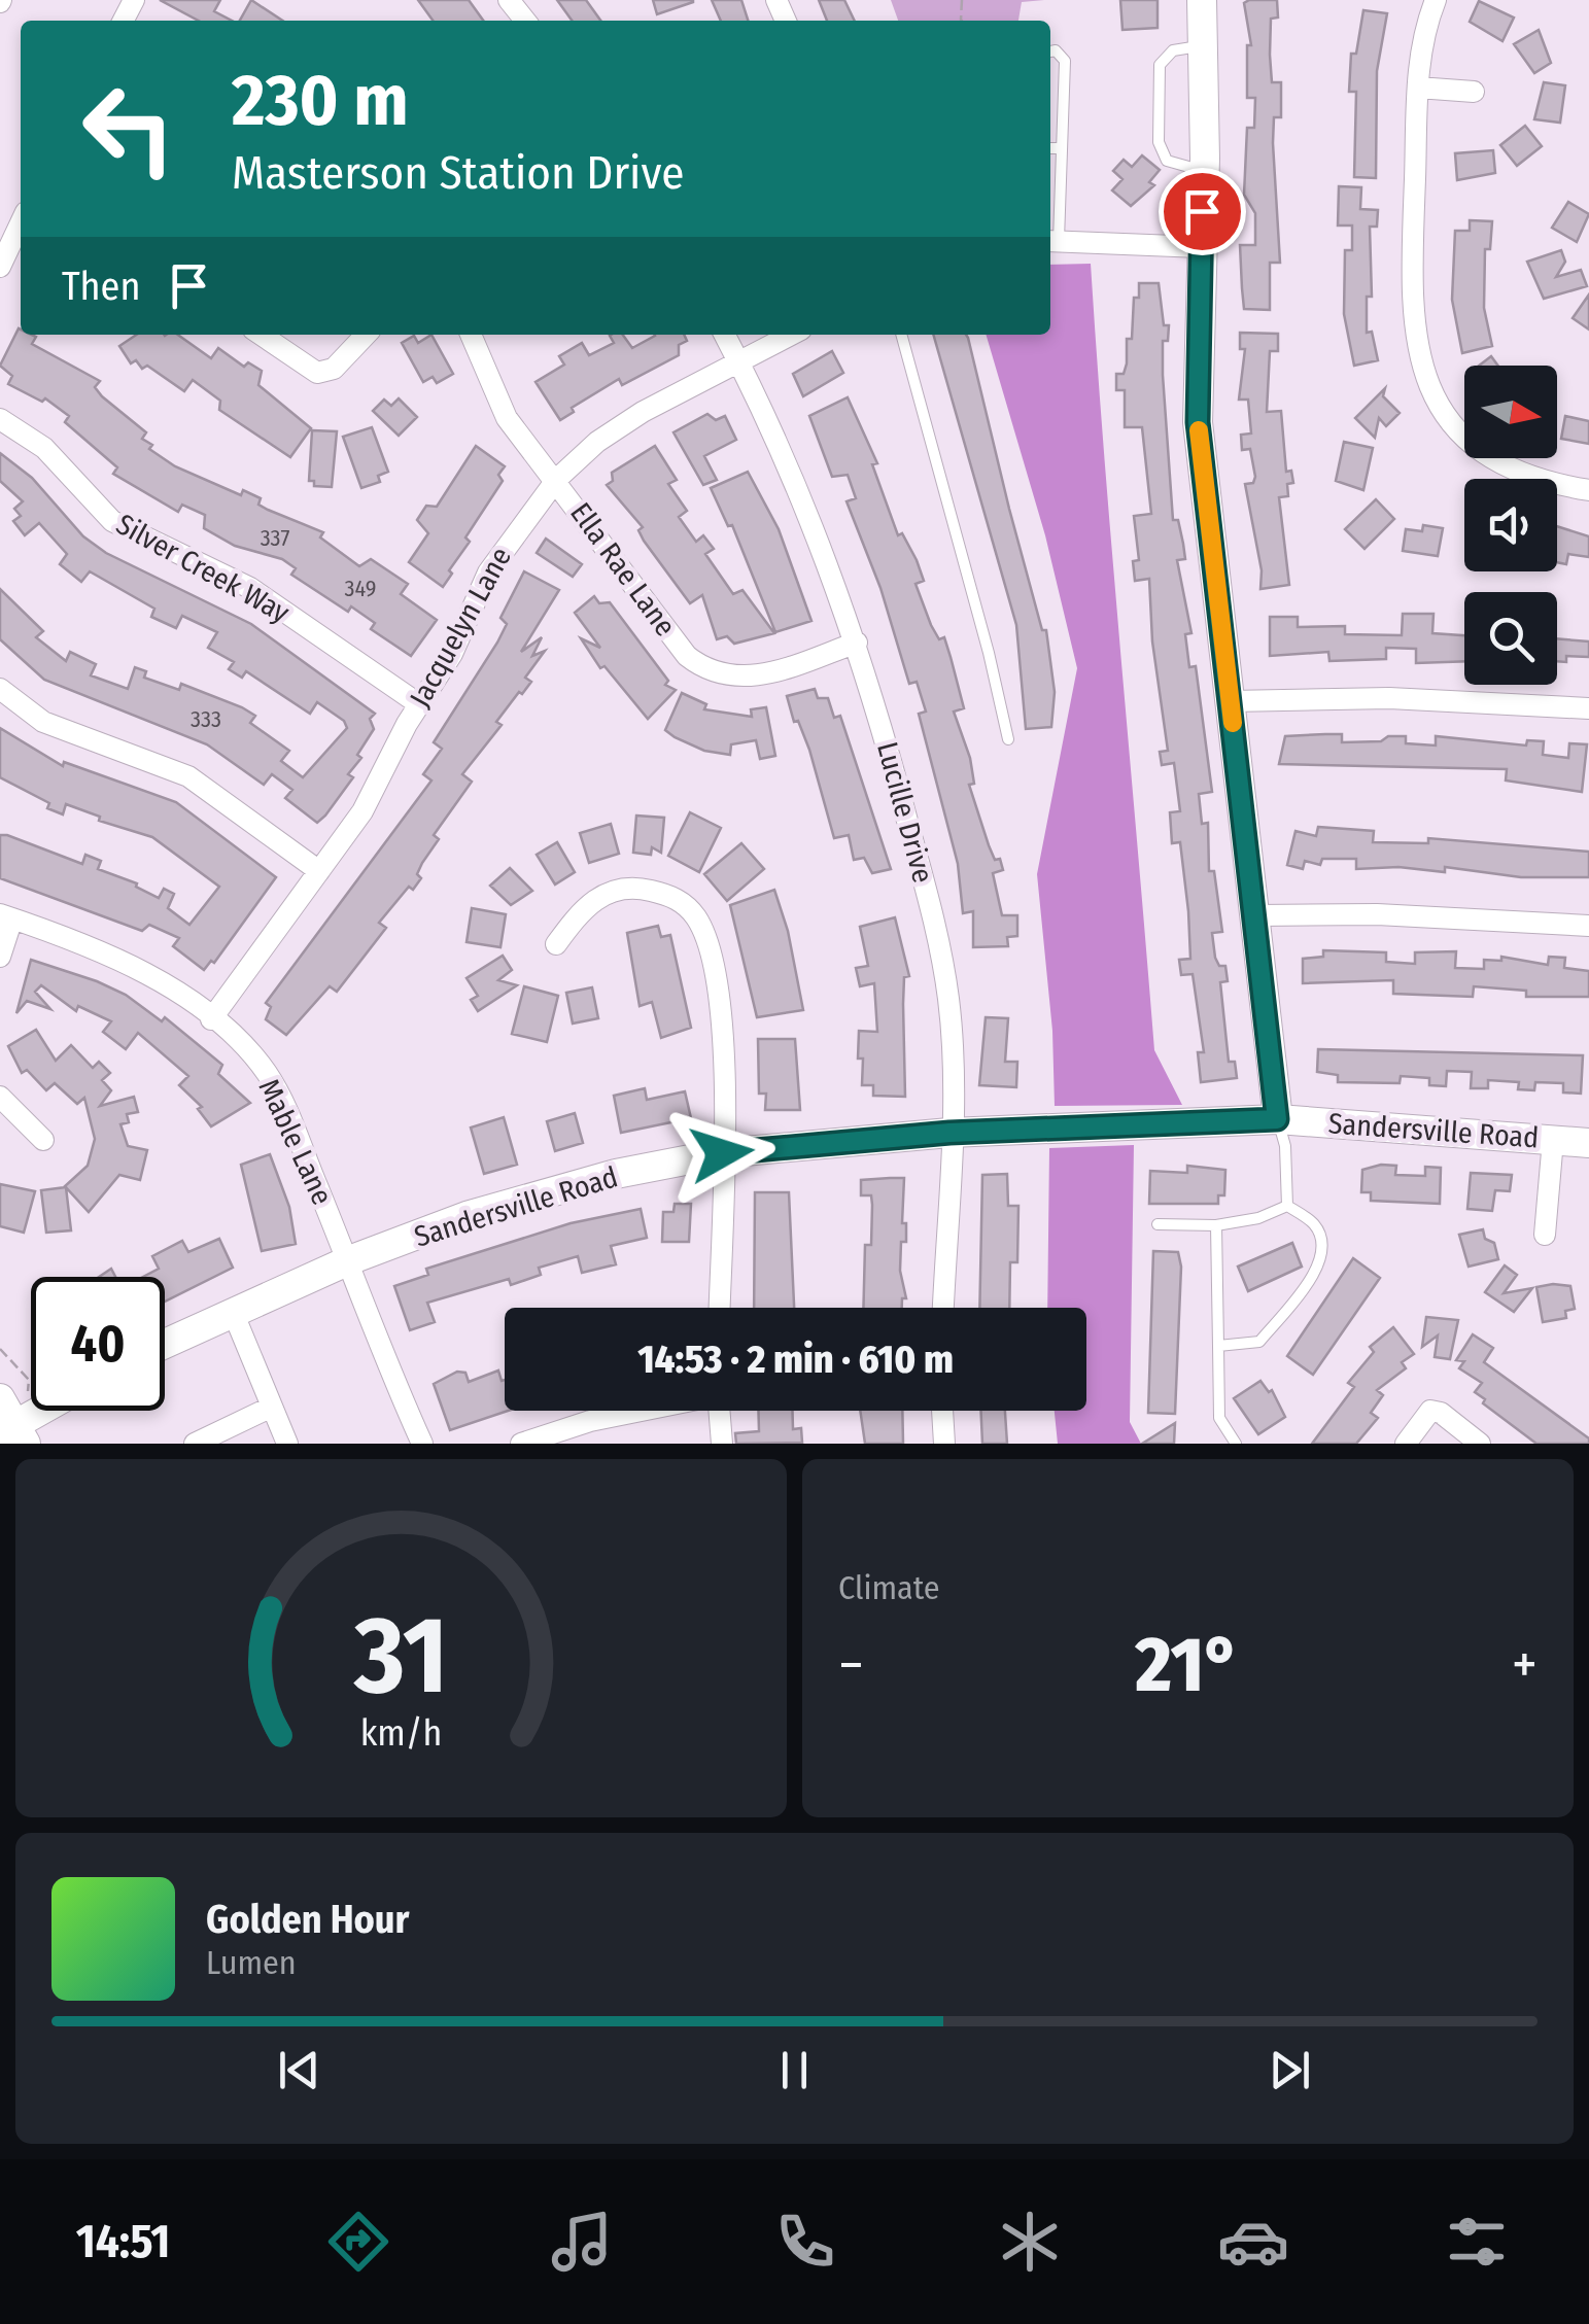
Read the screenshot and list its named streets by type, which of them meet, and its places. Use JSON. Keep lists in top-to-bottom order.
{
  "streets": {
    "street": [
      "Silver Creek Way",
      "Ella Rae Lane",
      "Jacquelyn Lane",
      "Lucille Drive",
      "Sandersville Road",
      "Mable Lane"
    ]
  },
  "crossings": [
    ["Silver Creek Way", "Jacquelyn Lane"],
    ["Ella Rae Lane", "Jacquelyn Lane"],
    ["Ella Rae Lane", "Lucille Drive"],
    ["Jacquelyn Lane", "Lucille Drive"],
    ["Jacquelyn Lane", "Mable Lane"],
    ["Lucille Drive", "Sandersville Road"],
    ["Sandersville Road", "Mable Lane"]
  ],
  "house_numbers": ["337", "349", "333"],
  "north": "right",
  "page": {
    "turn": ["230 m", "Masterson Station Drive"],
    "then": "Then",
    "limit": "40",
    "trip": "14:53 · 2 min · 610 m",
    "tile": "Climate",
    "heat": ["−", "21°", "+"],
    "song": ["Golden Hour", "Lumen"],
    "tabs": "14:51",
    "gauge": ["31", "km/h"]
  }
}
